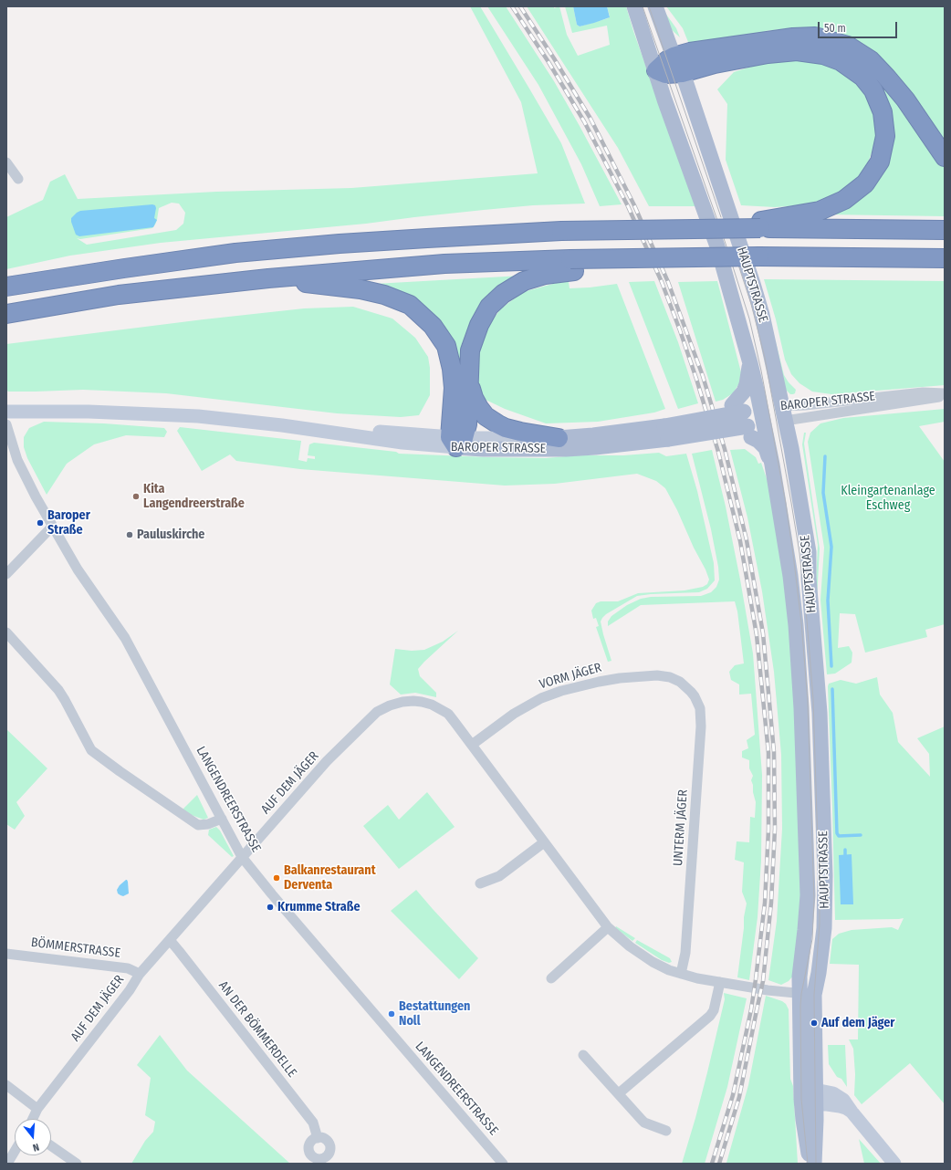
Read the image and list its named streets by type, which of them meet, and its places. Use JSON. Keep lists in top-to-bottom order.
{
  "streets": {
    "main road": ["HAUPTSTRASSE", "BAROPER STRASSE"],
    "street": [
      "VORM JÄGER",
      "AUF DEM JÄGER",
      "LANGENDREERSTRASSE",
      "UNTERM JÄGER",
      "BÖMMERSTRASSE",
      "AN DER BÖMMERDELLE"
    ]
  },
  "crossings": [
    ["HAUPTSTRASSE", "BAROPER STRASSE"],
    ["HAUPTSTRASSE", "AUF DEM JÄGER"],
    ["VORM JÄGER", "AUF DEM JÄGER"],
    ["VORM JÄGER", "UNTERM JÄGER"],
    ["AUF DEM JÄGER", "LANGENDREERSTRASSE"],
    ["AUF DEM JÄGER", "UNTERM JÄGER"],
    ["AUF DEM JÄGER", "BÖMMERSTRASSE"],
    ["AUF DEM JÄGER", "AN DER BÖMMERDELLE"]
  ],
  "parks": ["Kleingartenanlage Eschweg"],
  "places": [
    "Kita Langendreerstraße",
    "Baroper Straße",
    "Pauluskirche",
    "Balkanrestaurant Derventa",
    "Krumme Straße",
    "Bestattungen Noll",
    "Auf dem Jäger"
  ],
  "scale_bar": "50 m",
  "north": "bottom"
}
